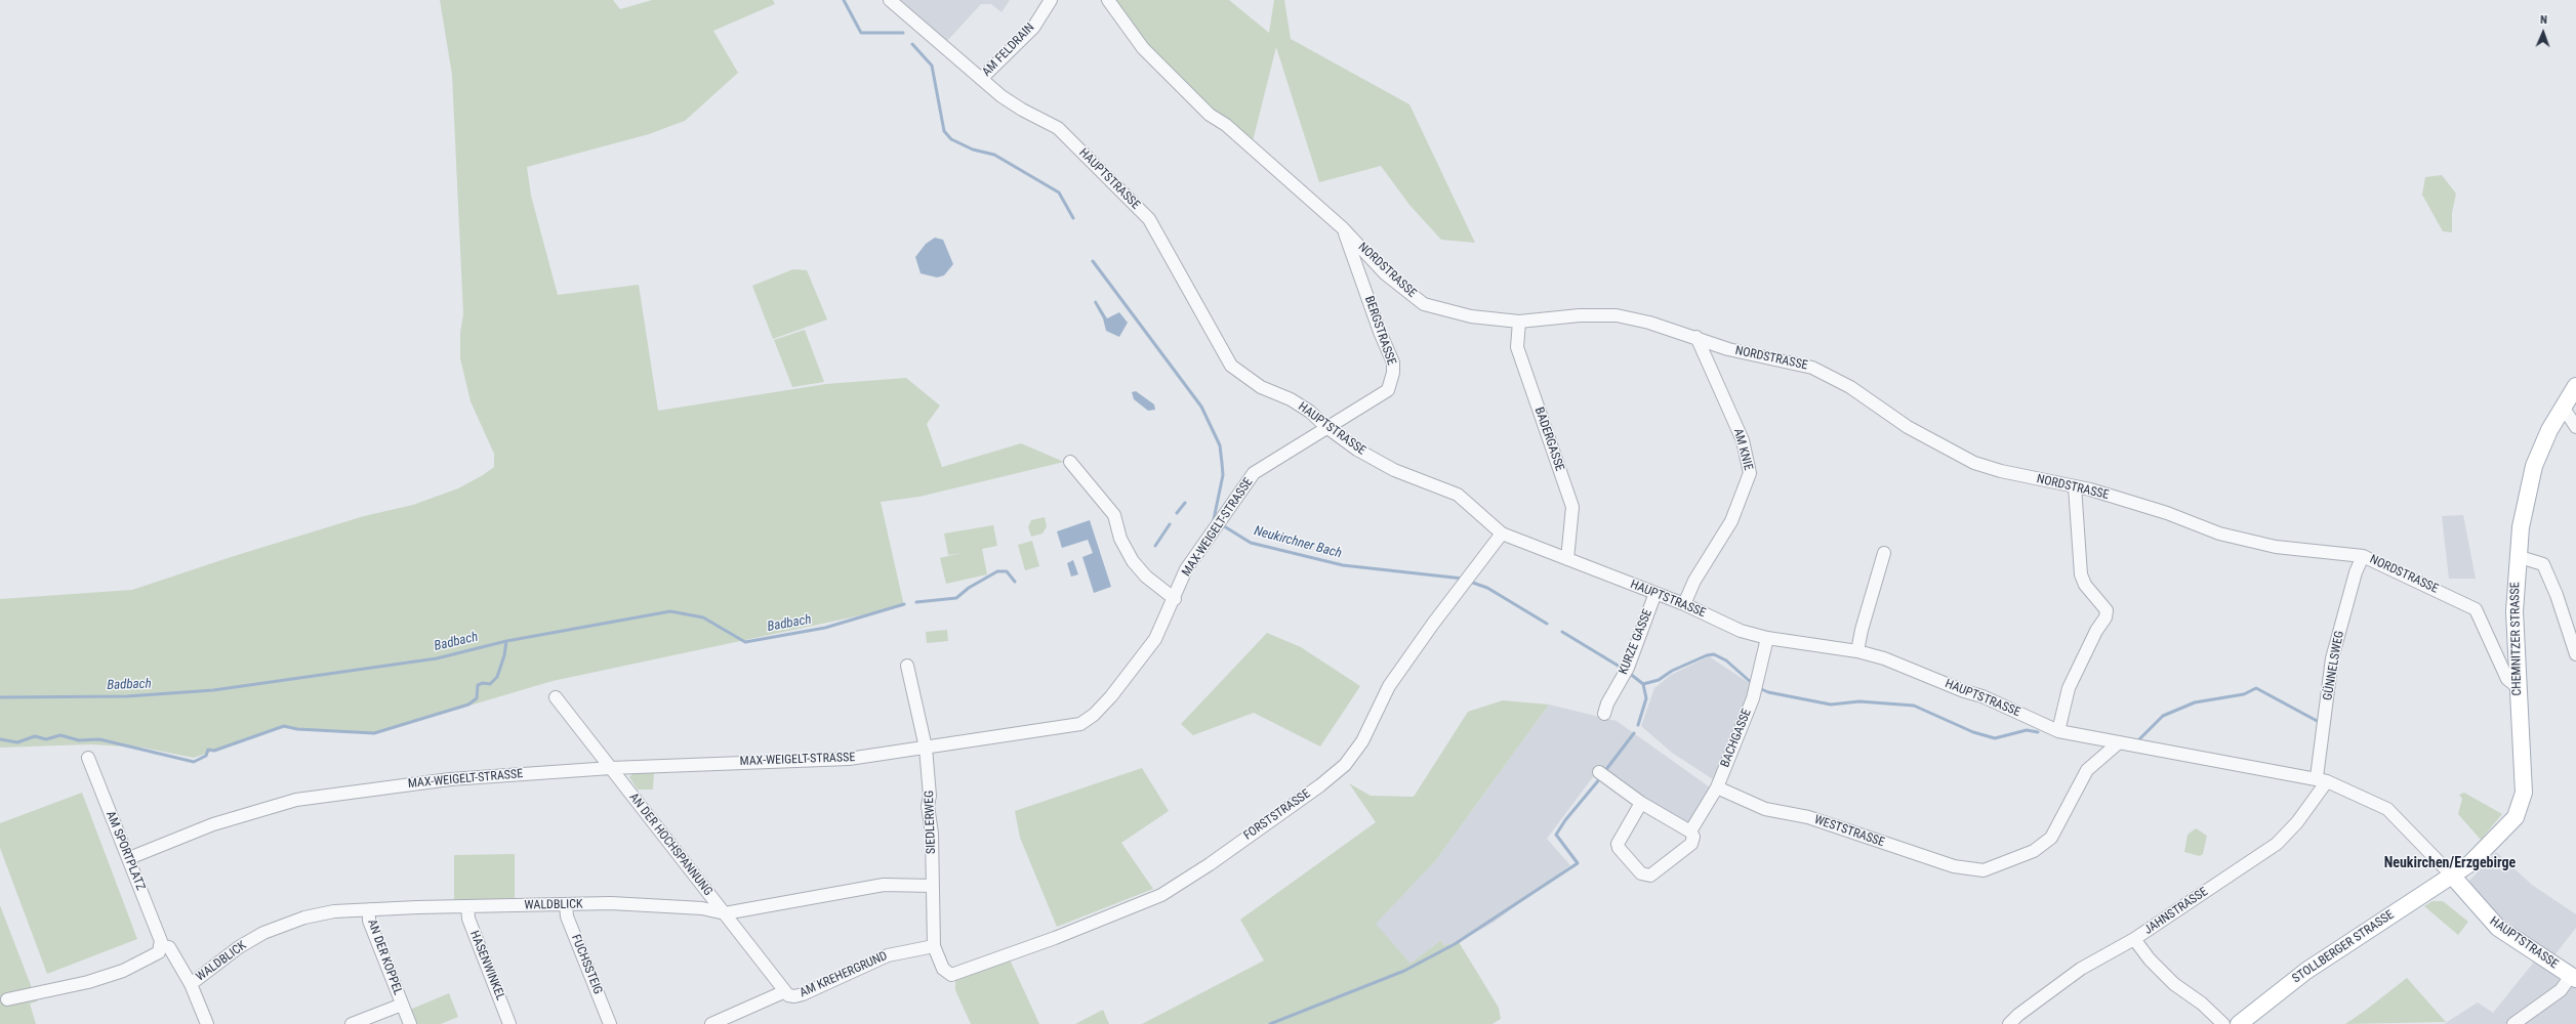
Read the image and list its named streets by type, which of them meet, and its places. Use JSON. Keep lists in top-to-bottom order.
{
  "streets": {
    "main road": ["HAUPTSTRASSE", "CHEMNITZER STRASSE", "STOLLBERGER STRASSE"],
    "street": [
      "AM FELDRAIN",
      "NORDSTRASSE",
      "BERGSTRASSE",
      "BADERGASSE",
      "AM KNIE",
      "MAX-WEIGELT-STRASSE",
      "KURZE GASSE",
      "GÜNNELSWEG",
      "BACHGASSE",
      "FORSTSTRASSE",
      "SIEDLERWEG",
      "WESTSTRASSE",
      "AN DER HOCHSPANNUNG",
      "AM SPORTPLATZ",
      "WALDBLICK",
      "JAHNSTRASSE",
      "AN DER KOPPEL",
      "FUCHSSTEIG",
      "HASENWINKEL",
      "AM KREHERGRUND"
    ]
  },
  "crossings": [
    ["AM FELDRAIN", "HAUPTSTRASSE"],
    ["HAUPTSTRASSE", "BERGSTRASSE"],
    ["HAUPTSTRASSE", "BADERGASSE"],
    ["HAUPTSTRASSE", "AM KNIE"],
    ["HAUPTSTRASSE", "MAX-WEIGELT-STRASSE"],
    ["HAUPTSTRASSE", "CHEMNITZER STRASSE"],
    ["HAUPTSTRASSE", "KURZE GASSE"],
    ["HAUPTSTRASSE", "GÜNNELSWEG"],
    ["HAUPTSTRASSE", "BACHGASSE"],
    ["HAUPTSTRASSE", "FORSTSTRASSE"],
    ["HAUPTSTRASSE", "WESTSTRASSE"],
    ["HAUPTSTRASSE", "JAHNSTRASSE"],
    ["HAUPTSTRASSE", "STOLLBERGER STRASSE"],
    ["NORDSTRASSE", "BERGSTRASSE"],
    ["NORDSTRASSE", "BADERGASSE"],
    ["NORDSTRASSE", "AM KNIE"],
    ["NORDSTRASSE", "CHEMNITZER STRASSE"],
    ["NORDSTRASSE", "GÜNNELSWEG"],
    ["BERGSTRASSE", "MAX-WEIGELT-STRASSE"],
    ["MAX-WEIGELT-STRASSE", "SIEDLERWEG"],
    ["MAX-WEIGELT-STRASSE", "AN DER HOCHSPANNUNG"],
    ["MAX-WEIGELT-STRASSE", "AM SPORTPLATZ"],
    ["CHEMNITZER STRASSE", "STOLLBERGER STRASSE"],
    ["GÜNNELSWEG", "JAHNSTRASSE"],
    ["BACHGASSE", "WESTSTRASSE"],
    ["FORSTSTRASSE", "SIEDLERWEG"],
    ["SIEDLERWEG", "WALDBLICK"],
    ["SIEDLERWEG", "AM KREHERGRUND"],
    ["AN DER HOCHSPANNUNG", "WALDBLICK"],
    ["AN DER HOCHSPANNUNG", "AM KREHERGRUND"],
    ["WALDBLICK", "AN DER KOPPEL"],
    ["WALDBLICK", "FUCHSSTEIG"],
    ["WALDBLICK", "HASENWINKEL"]
  ],
  "districts": ["Neukirchen/Erzgebirge"],
  "water": ["Neukirchner Bach", "Badbach"],
  "north": "top"
}
